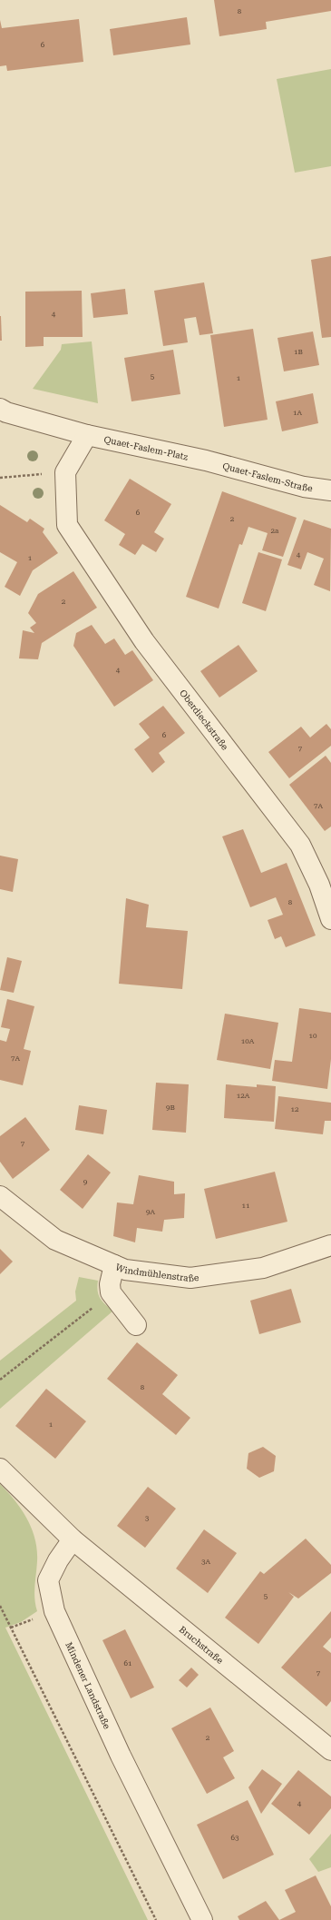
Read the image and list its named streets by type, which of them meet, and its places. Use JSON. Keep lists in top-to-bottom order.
{
  "streets": {
    "street": [
      "Quaet-Faslem-Platz",
      "Quaet-Faslem-Straße",
      "Oberdieckstraße",
      "Windmühlenstraße",
      "Bruchstraße",
      "Mindener Landstraße"
    ]
  },
  "crossings": [
    ["Quaet-Faslem-Platz", "Quaet-Faslem-Straße"],
    ["Bruchstraße", "Mindener Landstraße"]
  ],
  "house_numbers": [
    "8",
    "6",
    "4",
    "1B",
    "5",
    "1",
    "1A",
    "6",
    "2",
    "2a",
    "4",
    "1",
    "2",
    "4",
    "6",
    "7",
    "7A",
    "8",
    "10",
    "10A",
    "7A",
    "12A",
    "9B",
    "12",
    "7",
    "9",
    "11",
    "9A",
    "8",
    "1",
    "3",
    "3A",
    "5",
    "61",
    "7",
    "2",
    "4",
    "63"
  ]
}
